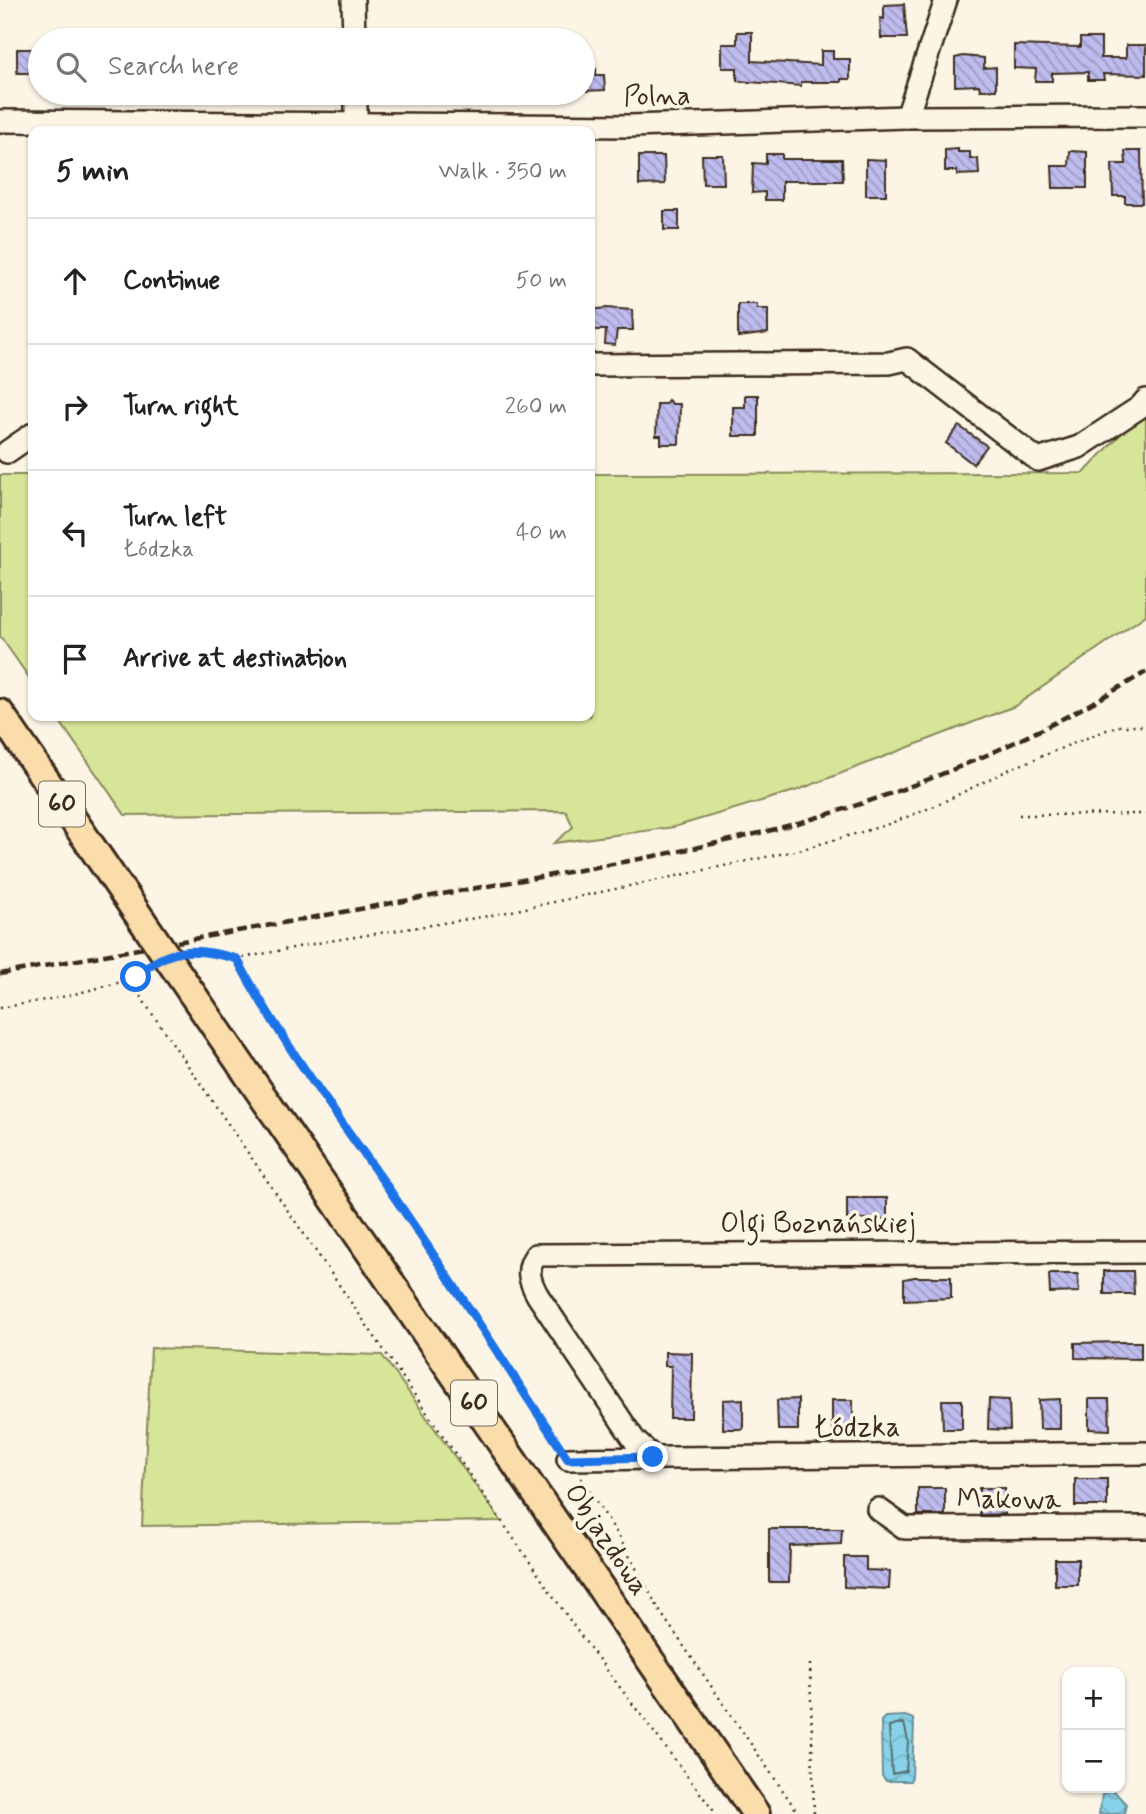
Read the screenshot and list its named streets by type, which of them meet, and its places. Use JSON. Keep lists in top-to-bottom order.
{
  "streets": {
    "main road": ["60", "Objazdowa"],
    "street": [
      "Polna",
      "Olgi Boznańskiej",
      "Łódzka",
      "Makowa"
    ]
  },
  "crossings": [
    ["Olgi Boznańskiej", "Łódzka"]
  ],
  "page": {
    "search": "Search here",
    "heading": ["5 min", "Walk · 350 m"],
    "list": [
      ["Continue", "50 m"],
      ["Turn right", "260 m"],
      ["Turn left", "Łódzka", "40 m"],
      "Arrive at destination"
    ],
    "map_buttons": ["+", "−"]
  }
}
